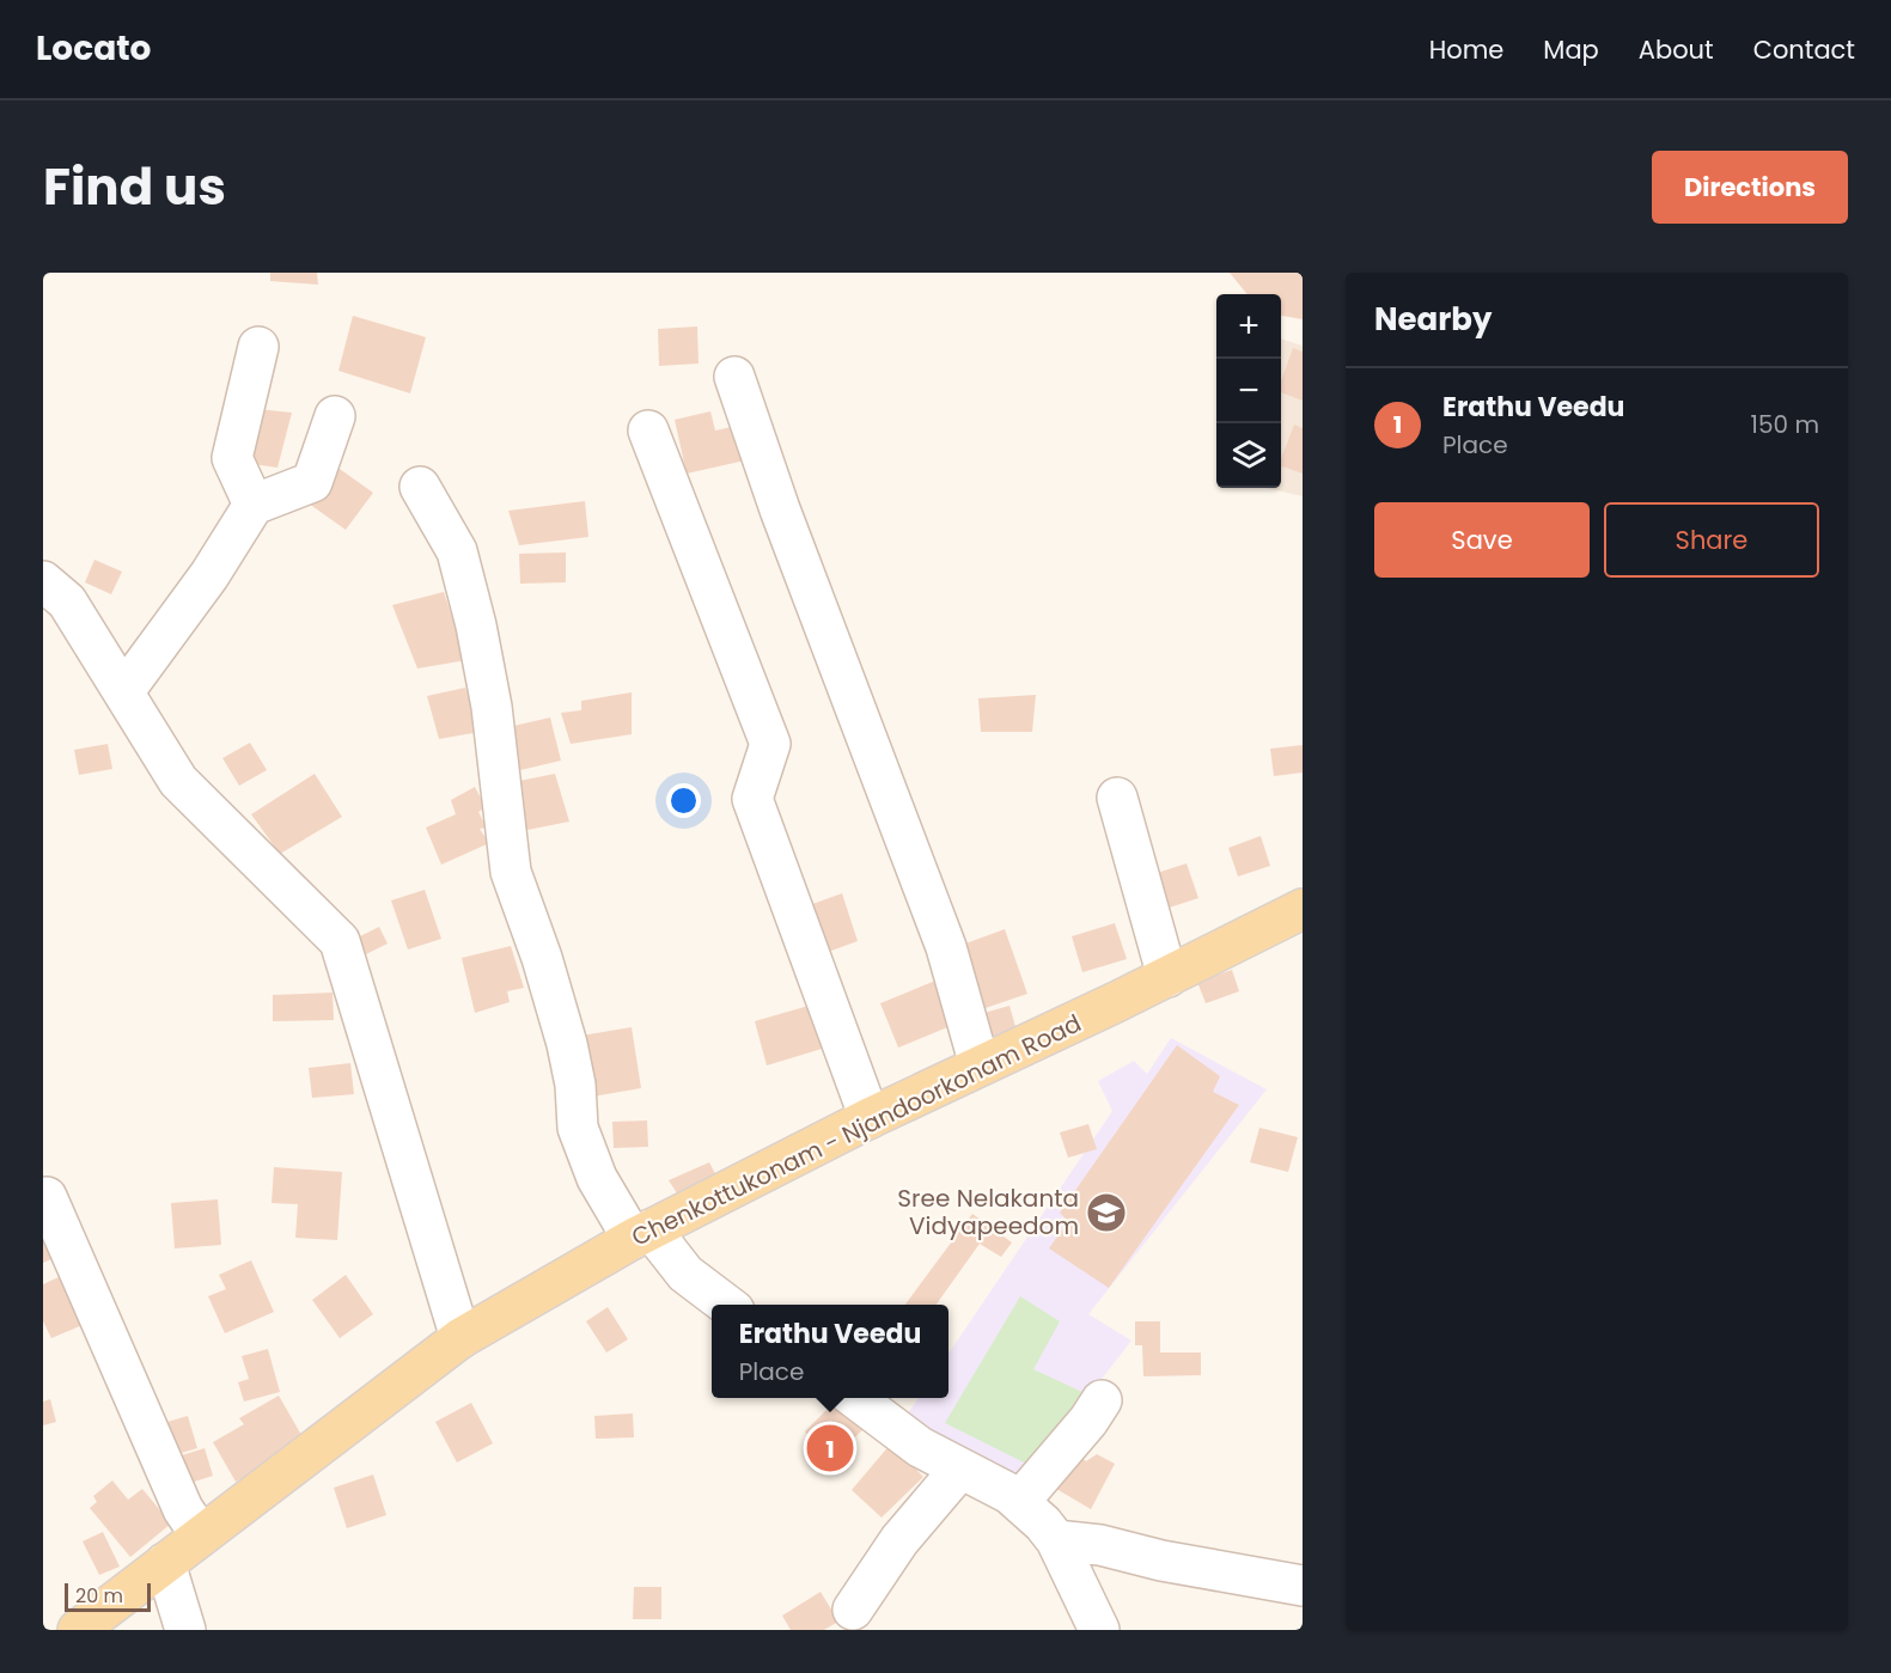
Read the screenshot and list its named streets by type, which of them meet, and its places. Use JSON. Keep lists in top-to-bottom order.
{
  "streets": {
    "main road": ["Chenkottukonam - Njandoorkonam Road"]
  },
  "places": {
    "school or university": ["Sree Nelakanta Vidyapeedom"]
  },
  "scale_bar": "20 m",
  "page": {
    "header": "Locato",
    "nav": [
      "Home",
      "Map",
      "About",
      "Contact"
    ],
    "title": "Find us",
    "buttons": [
      "Directions",
      ["Save", "Share"]
    ],
    "heading": "Nearby",
    "map_buttons": ["+", "−"],
    "list": [
      {
        "mark": "1",
        "name": "Erathu Veedu",
        "note": "Place",
        "value": "150 m"
      }
    ],
    "popup": ["Erathu Veedu", "Place"],
    "pins": "1",
    "scale": "20 m"
  }
}
